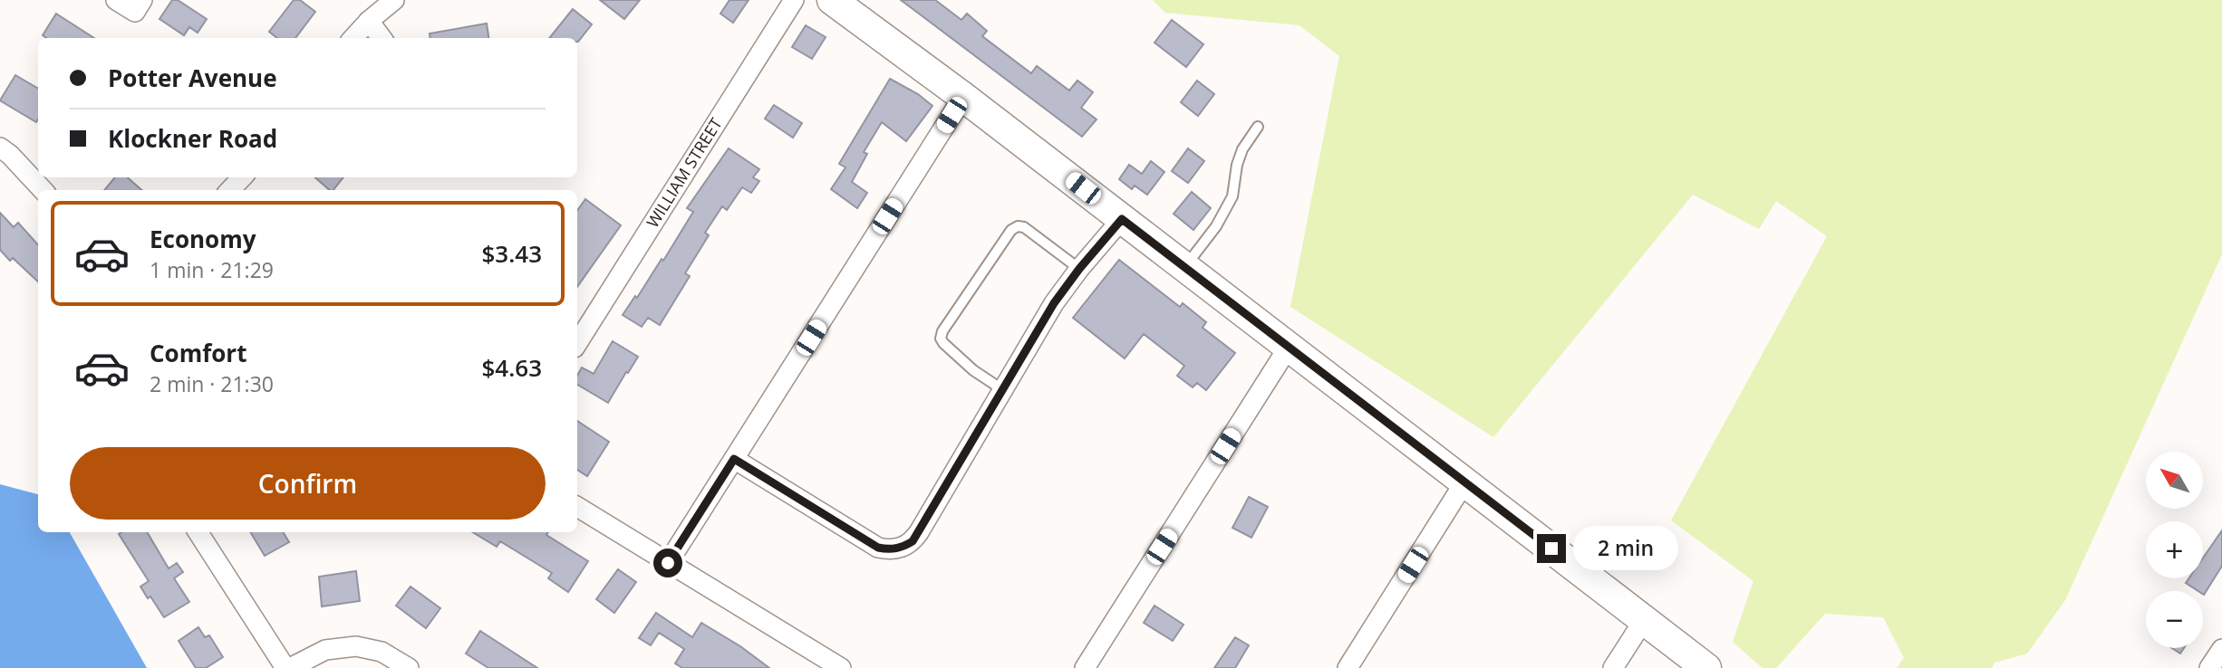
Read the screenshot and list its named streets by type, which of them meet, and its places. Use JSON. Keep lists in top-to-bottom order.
{
  "streets": {
    "street": ["WILLIAM STREET"]
  },
  "north": "top left",
  "page": {
    "banner": ["Potter Avenue", "Klockner Road"],
    "list": [
      {
        "name": "Economy",
        "note": "1 min · 21:29",
        "value": "$3.43"
      },
      {
        "name": "Comfort",
        "note": "2 min · 21:30",
        "value": "$4.63"
      }
    ],
    "buttons": "Confirm",
    "map_buttons": ["+", "−"],
    "bubble": "2 min"
  }
}
